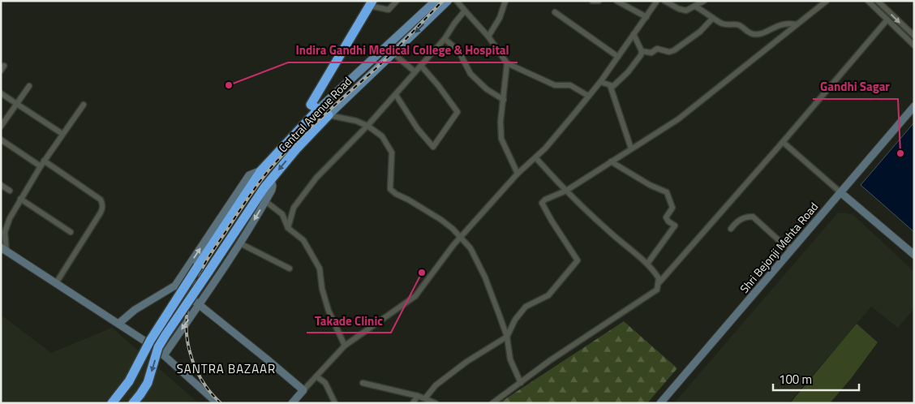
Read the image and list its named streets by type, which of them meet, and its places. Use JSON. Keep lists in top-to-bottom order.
{
  "streets": {
    "highway": ["Central Avenue Road"],
    "main road": ["Shri Bejonji Mehta Road"]
  },
  "districts": ["SANTRA BAZAAR"],
  "places": ["Indira Gandhi Medical College & Hospital", "Gandhi Sagar", "Takade Clinic"],
  "scale_bar": "100 m"
}
